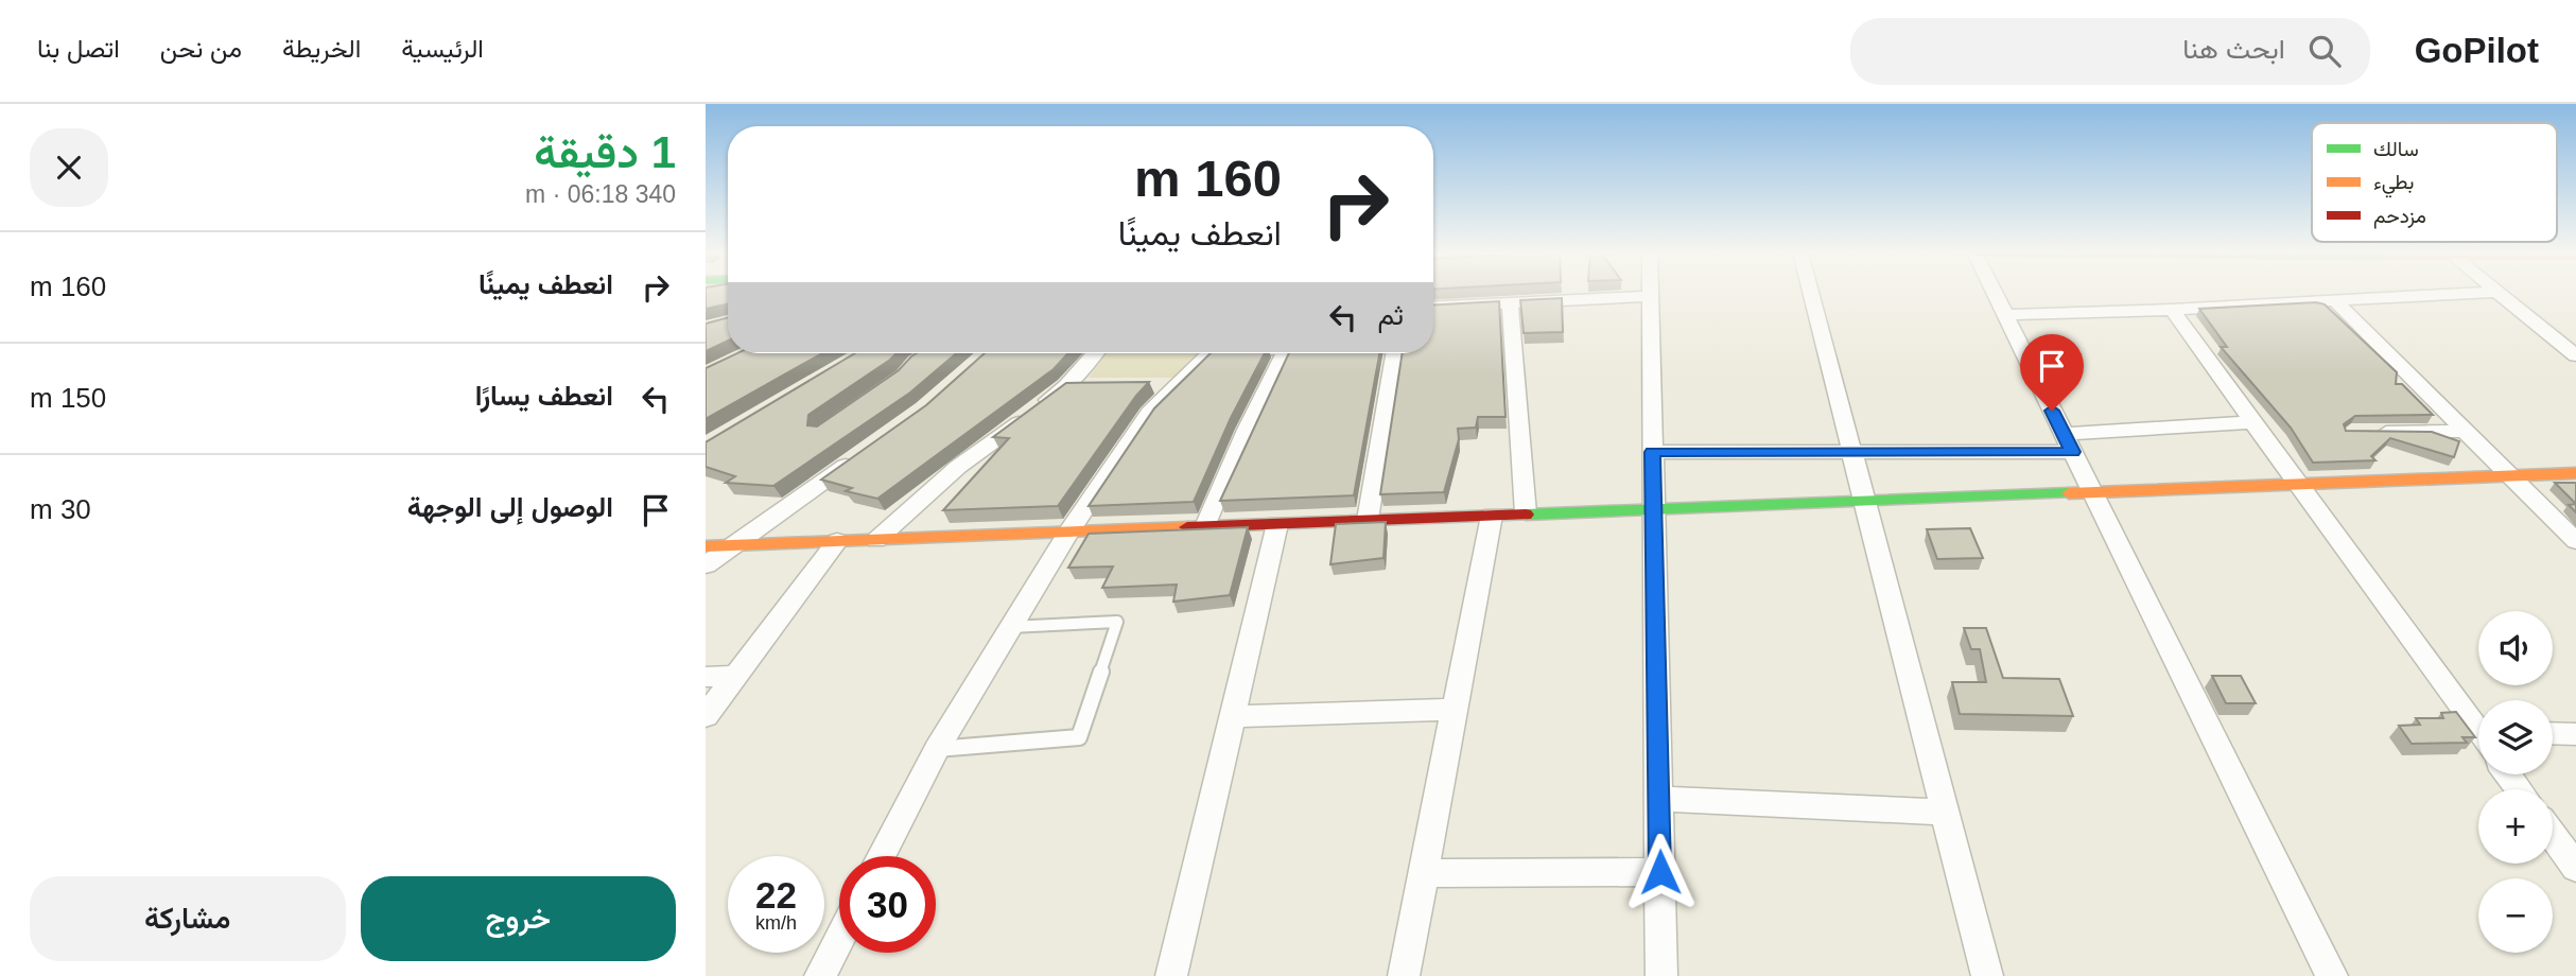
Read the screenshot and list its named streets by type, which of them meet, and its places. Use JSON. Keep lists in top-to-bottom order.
{
  "legend": ["سالك", "بطيء", "مزدحم"],
  "page": {
    "header": "GoPilot",
    "search": "ابحث هنا",
    "nav": [
      "الرئيسية",
      "الخريطة",
      "من نحن",
      "اتصل بنا"
    ],
    "heading": ["1 دقيقة", "340 m · 06:18"],
    "turn": ["160 m", "انعطف يمينًا"],
    "list": [
      {
        "name": "انعطف يمينًا",
        "value": "160 m"
      },
      {
        "name": "انعطف يسارًا",
        "value": "150 m"
      },
      {
        "name": "الوصول إلى الوجهة",
        "value": "30 m"
      }
    ],
    "then": "ثم",
    "map_buttons": ["+", "−"],
    "speed": "22 km/h",
    "limit": "30",
    "buttons": ["خروج", "مشاركة"]
  }
}
